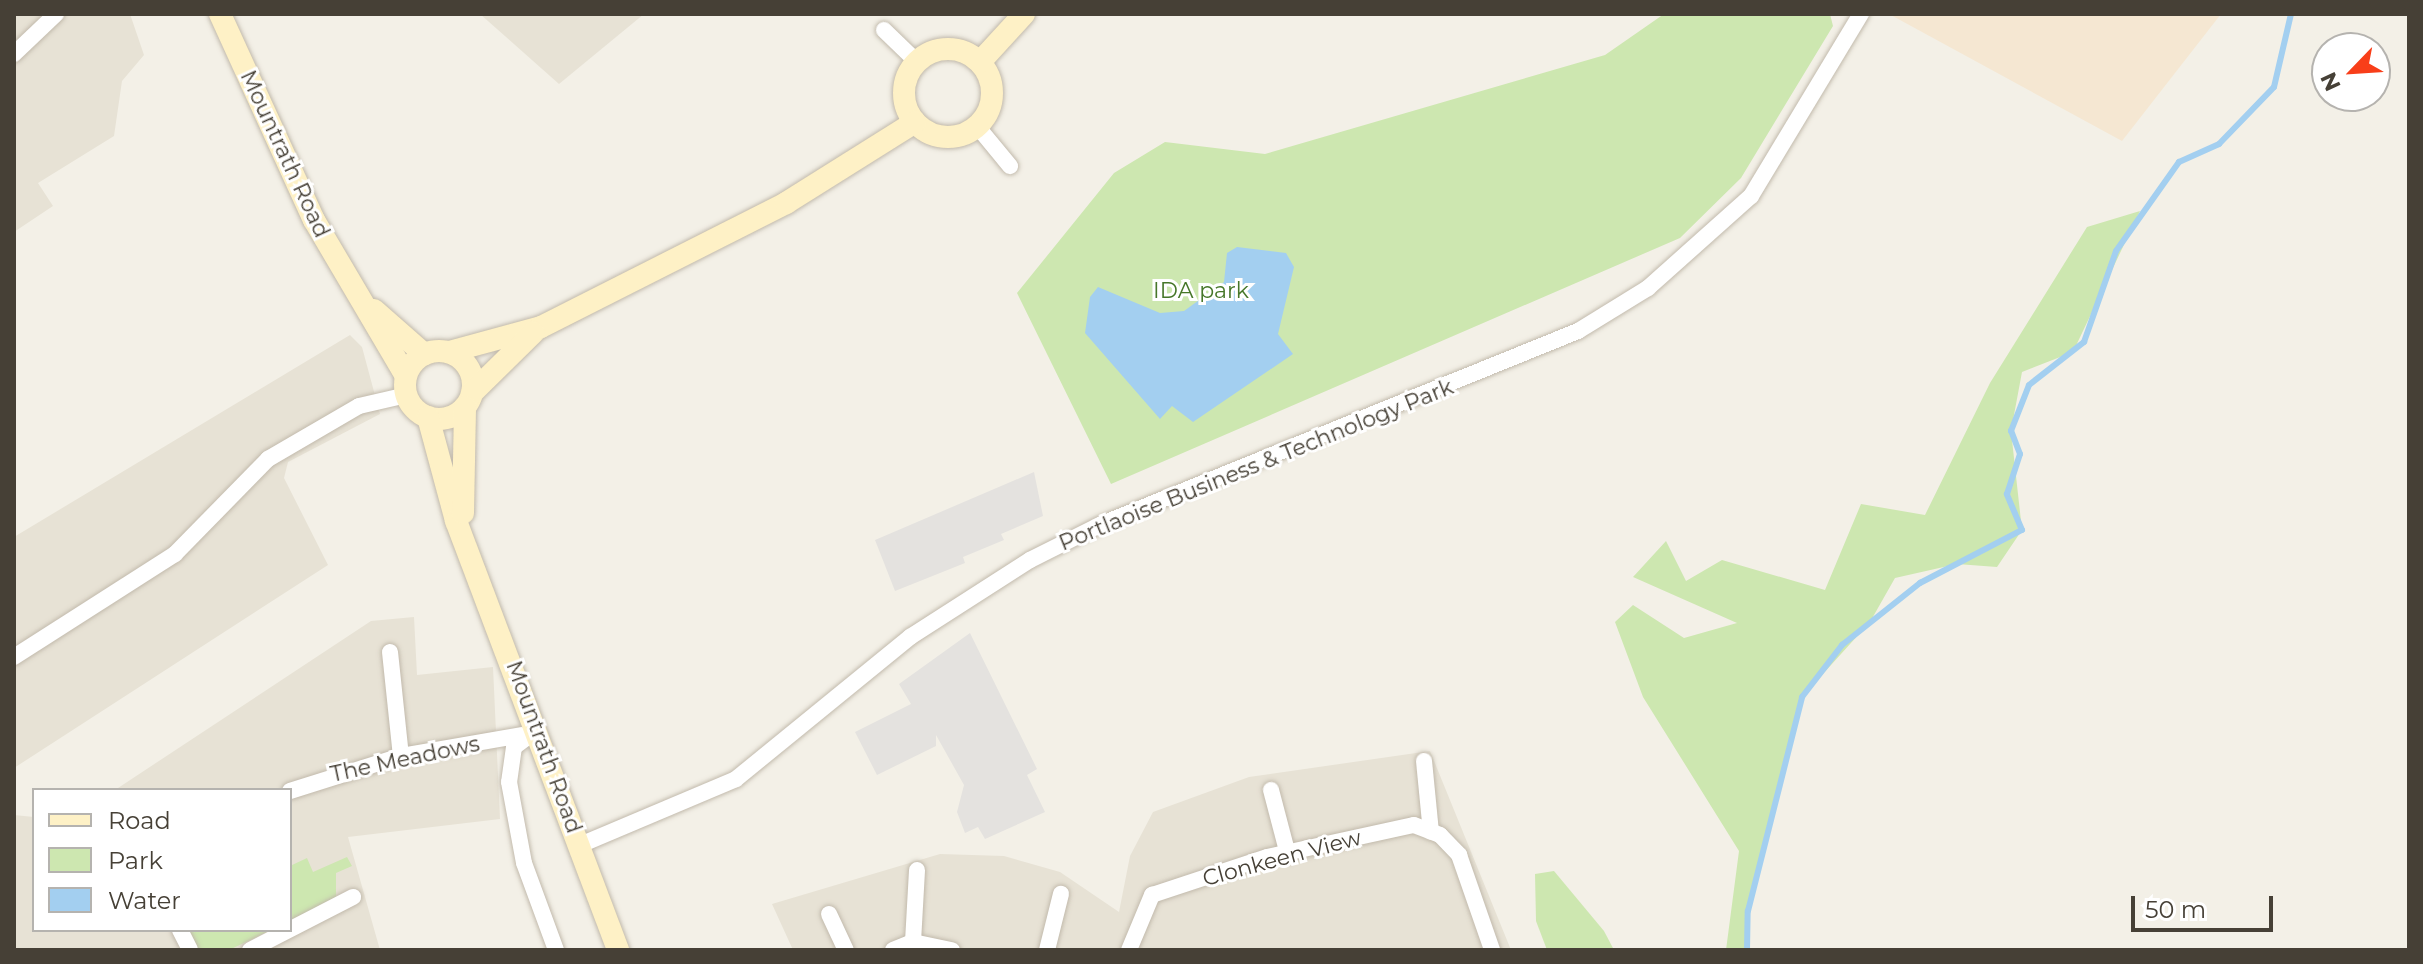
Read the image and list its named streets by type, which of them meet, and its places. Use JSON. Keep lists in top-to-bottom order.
{
  "streets": {
    "main road": ["Mountrath Road"],
    "street": ["Portlaoise Business & Technology Park", "The Meadows", "Clonkeen View"]
  },
  "crossings": [
    ["Mountrath Road", "Portlaoise Business & Technology Park"],
    ["Mountrath Road", "The Meadows"]
  ],
  "parks": ["IDA park"],
  "legend": ["Road", "Park", "Water"],
  "scale_bar": "50 m",
  "north": "bottom left"
}
